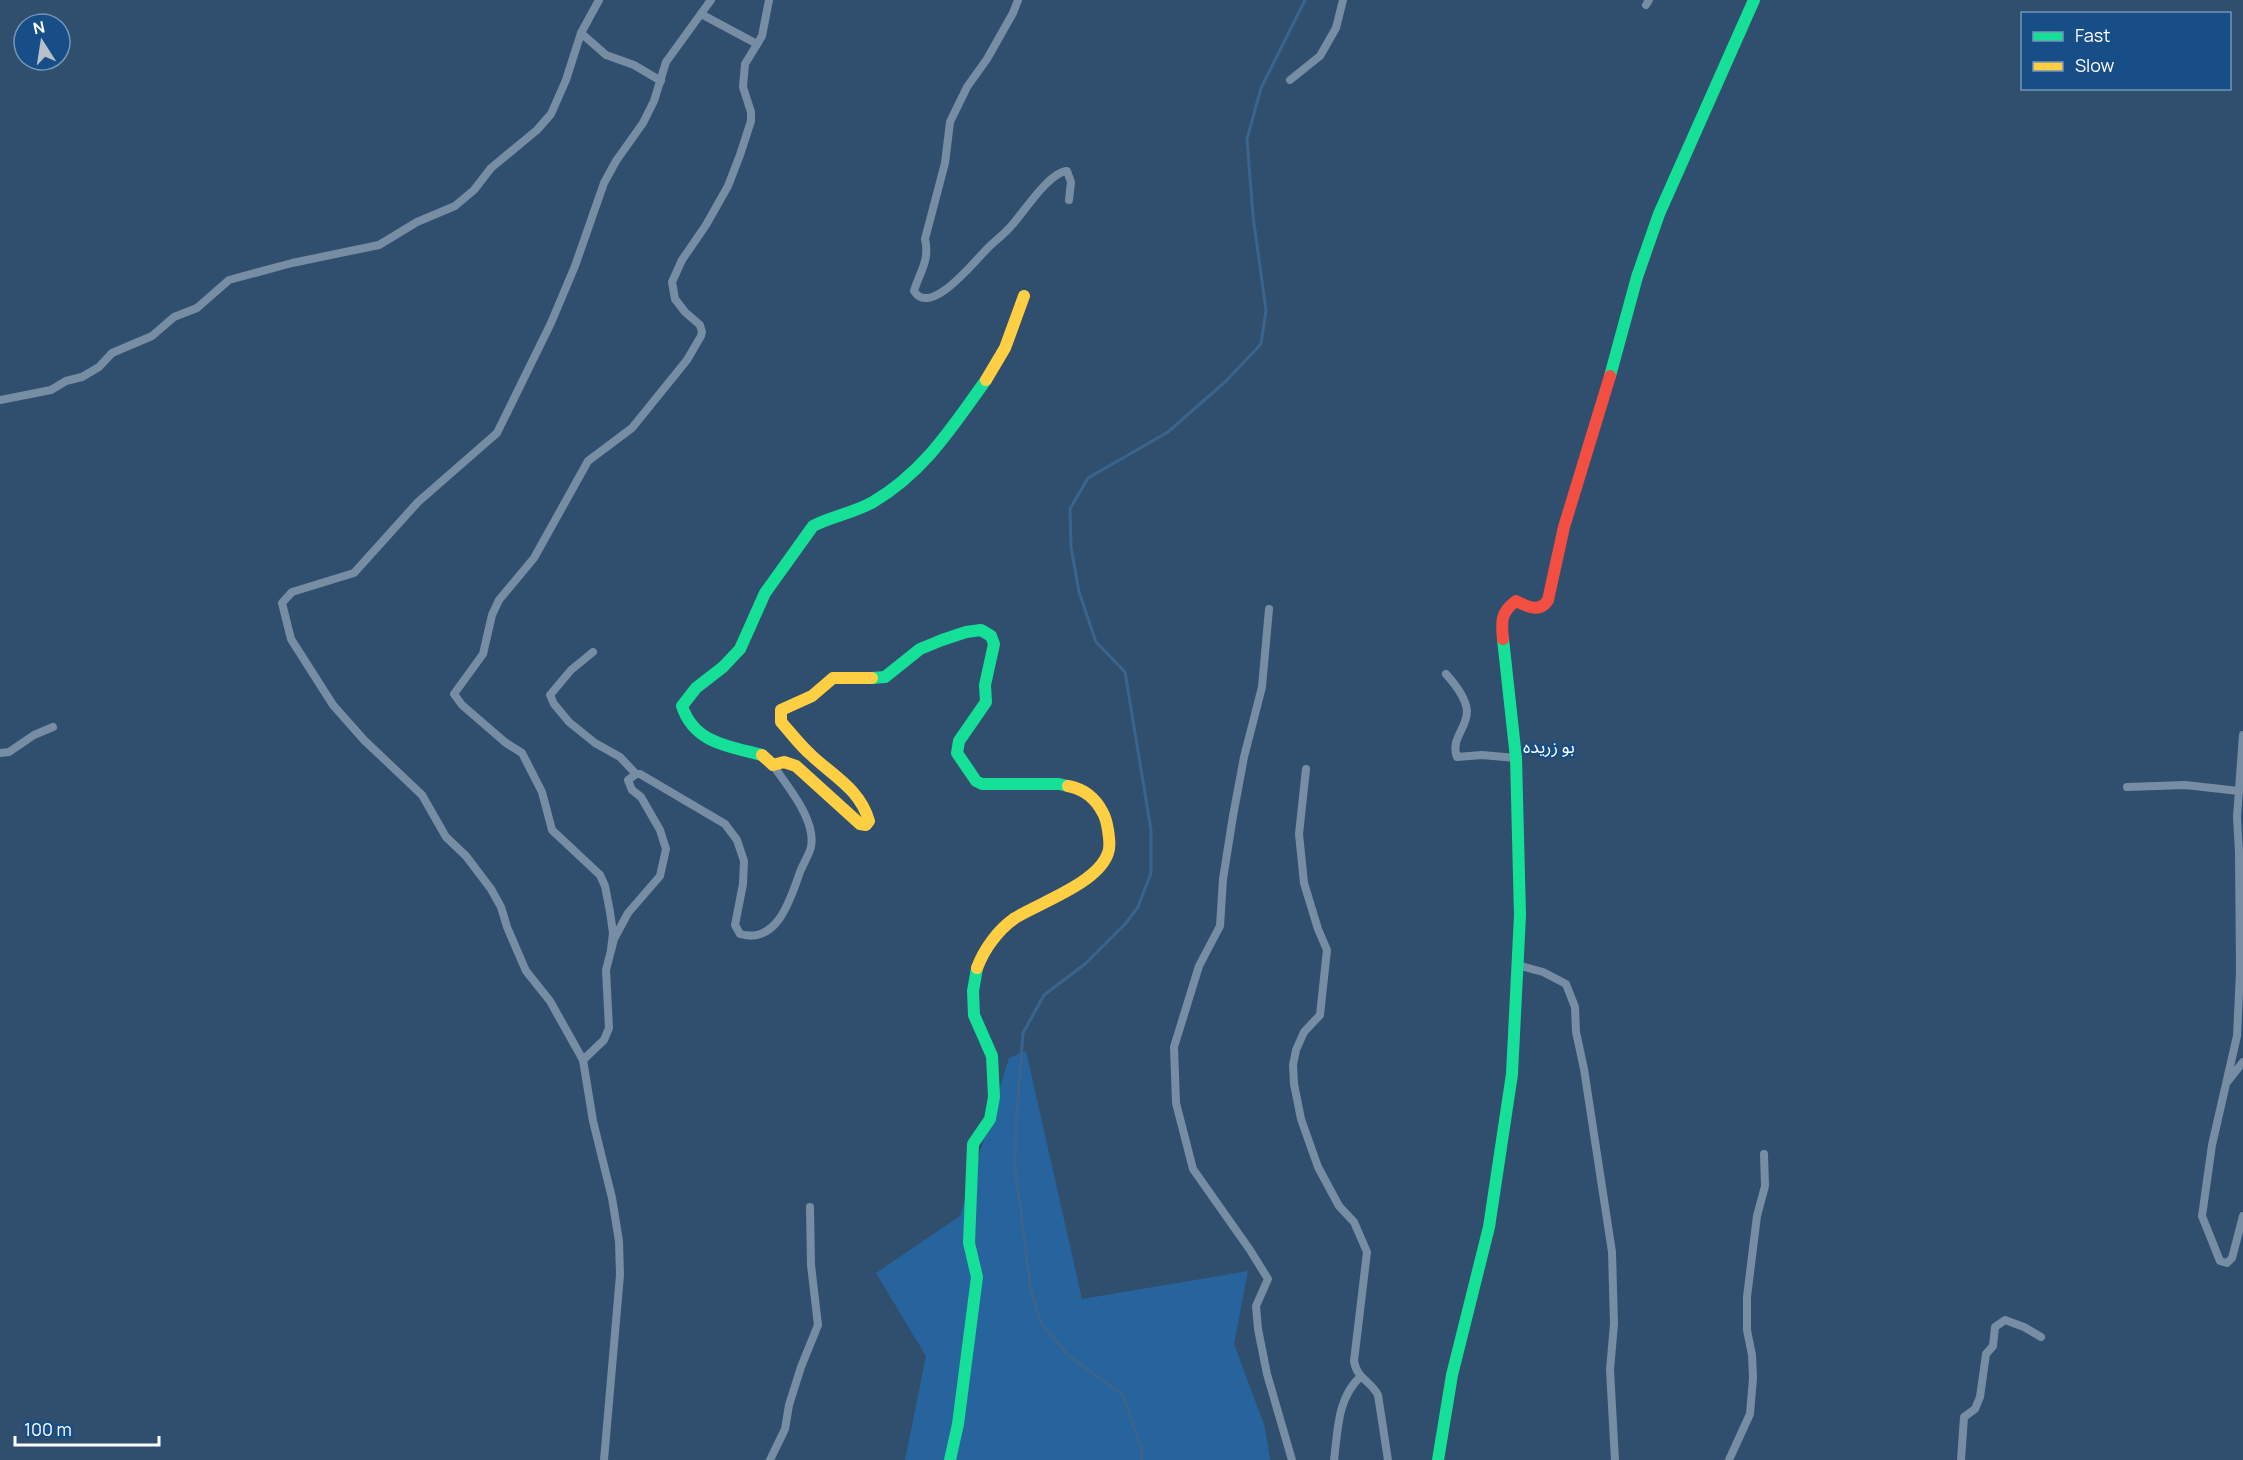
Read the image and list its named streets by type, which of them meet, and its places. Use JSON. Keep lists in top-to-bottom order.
{
  "districts": ["بو زريده"],
  "legend": ["Fast", "Slow"],
  "scale_bar": "100 m",
  "north": "top"
}
